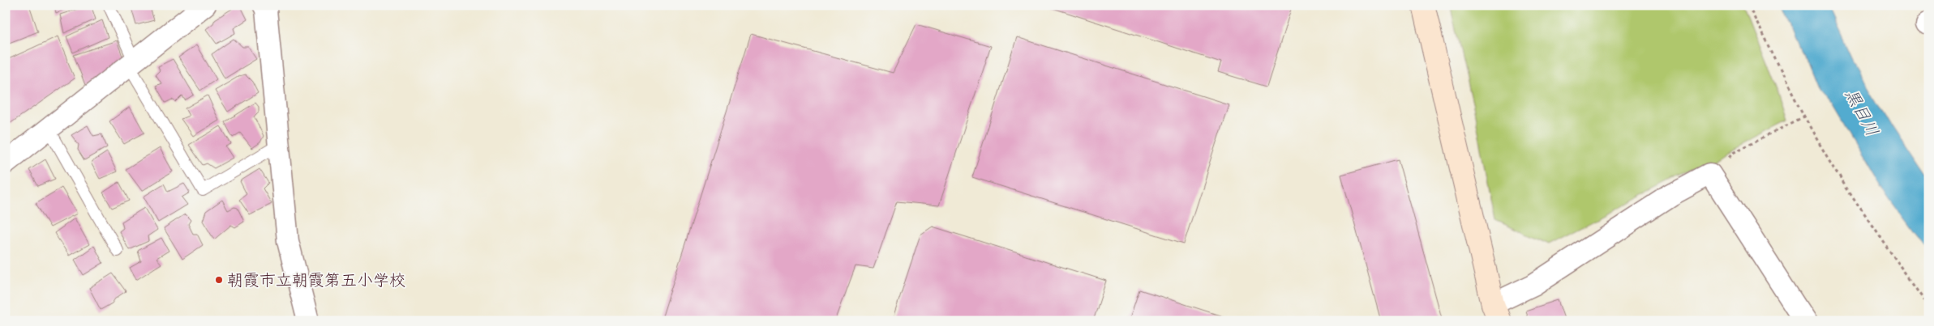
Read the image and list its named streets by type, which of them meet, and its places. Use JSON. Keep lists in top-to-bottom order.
{
  "water": ["黒目川"],
  "places": ["朝霞市立朝霞第五小学校"]
}
